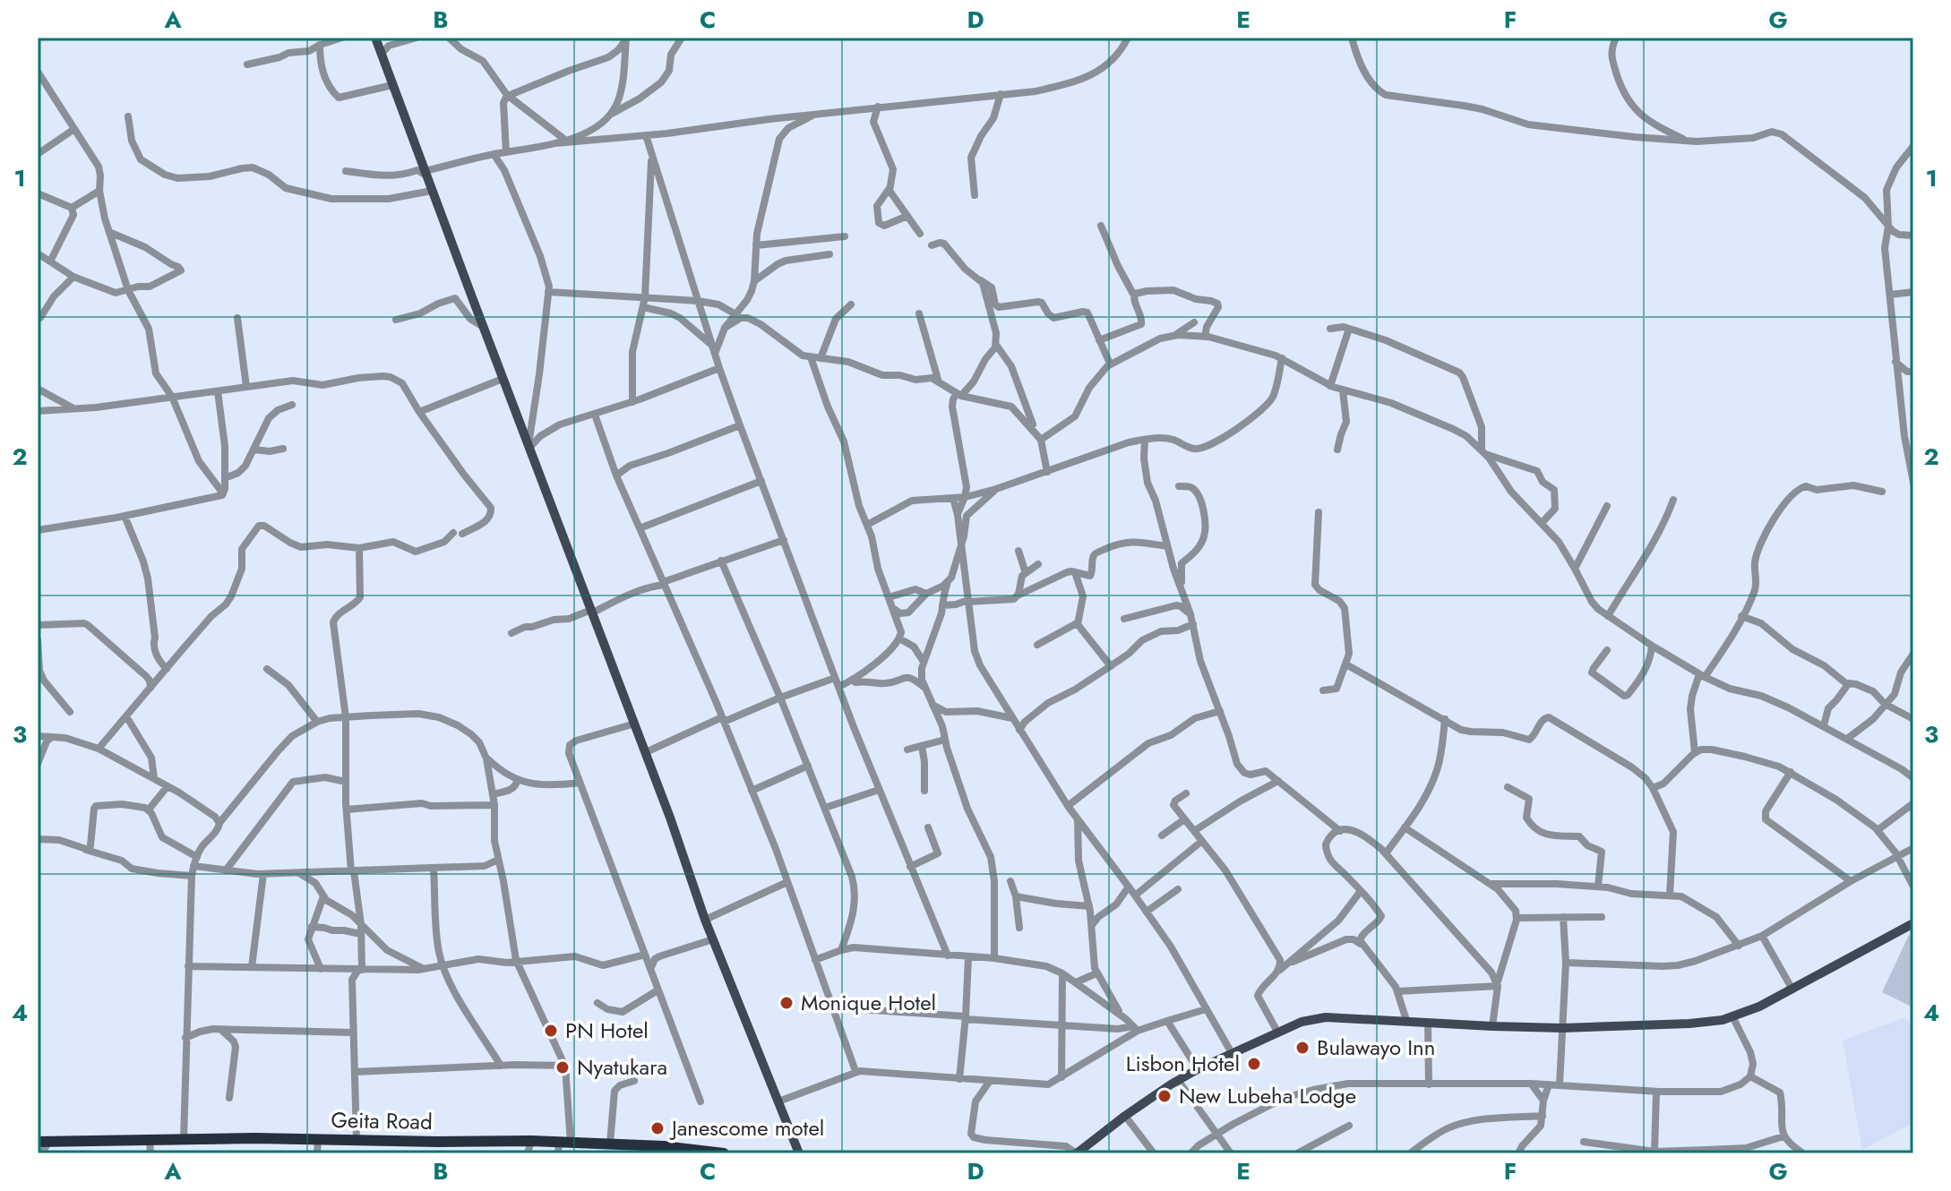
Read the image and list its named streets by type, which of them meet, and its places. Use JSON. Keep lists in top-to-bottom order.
{
  "streets": {
    "highway": ["Geita Road"]
  },
  "places": [
    "Monique Hotel",
    "PN Hotel",
    "Bulawayo Inn",
    "Lisbon Hotel",
    "Nyatukara",
    "New Lubeha Lodge",
    "Janescome motel"
  ],
  "grid": {
    "columns": [
      "A",
      "B",
      "C",
      "D",
      "E",
      "F",
      "G"
    ],
    "rows": [
      "1",
      "2",
      "3",
      "4"
    ]
  }
}
